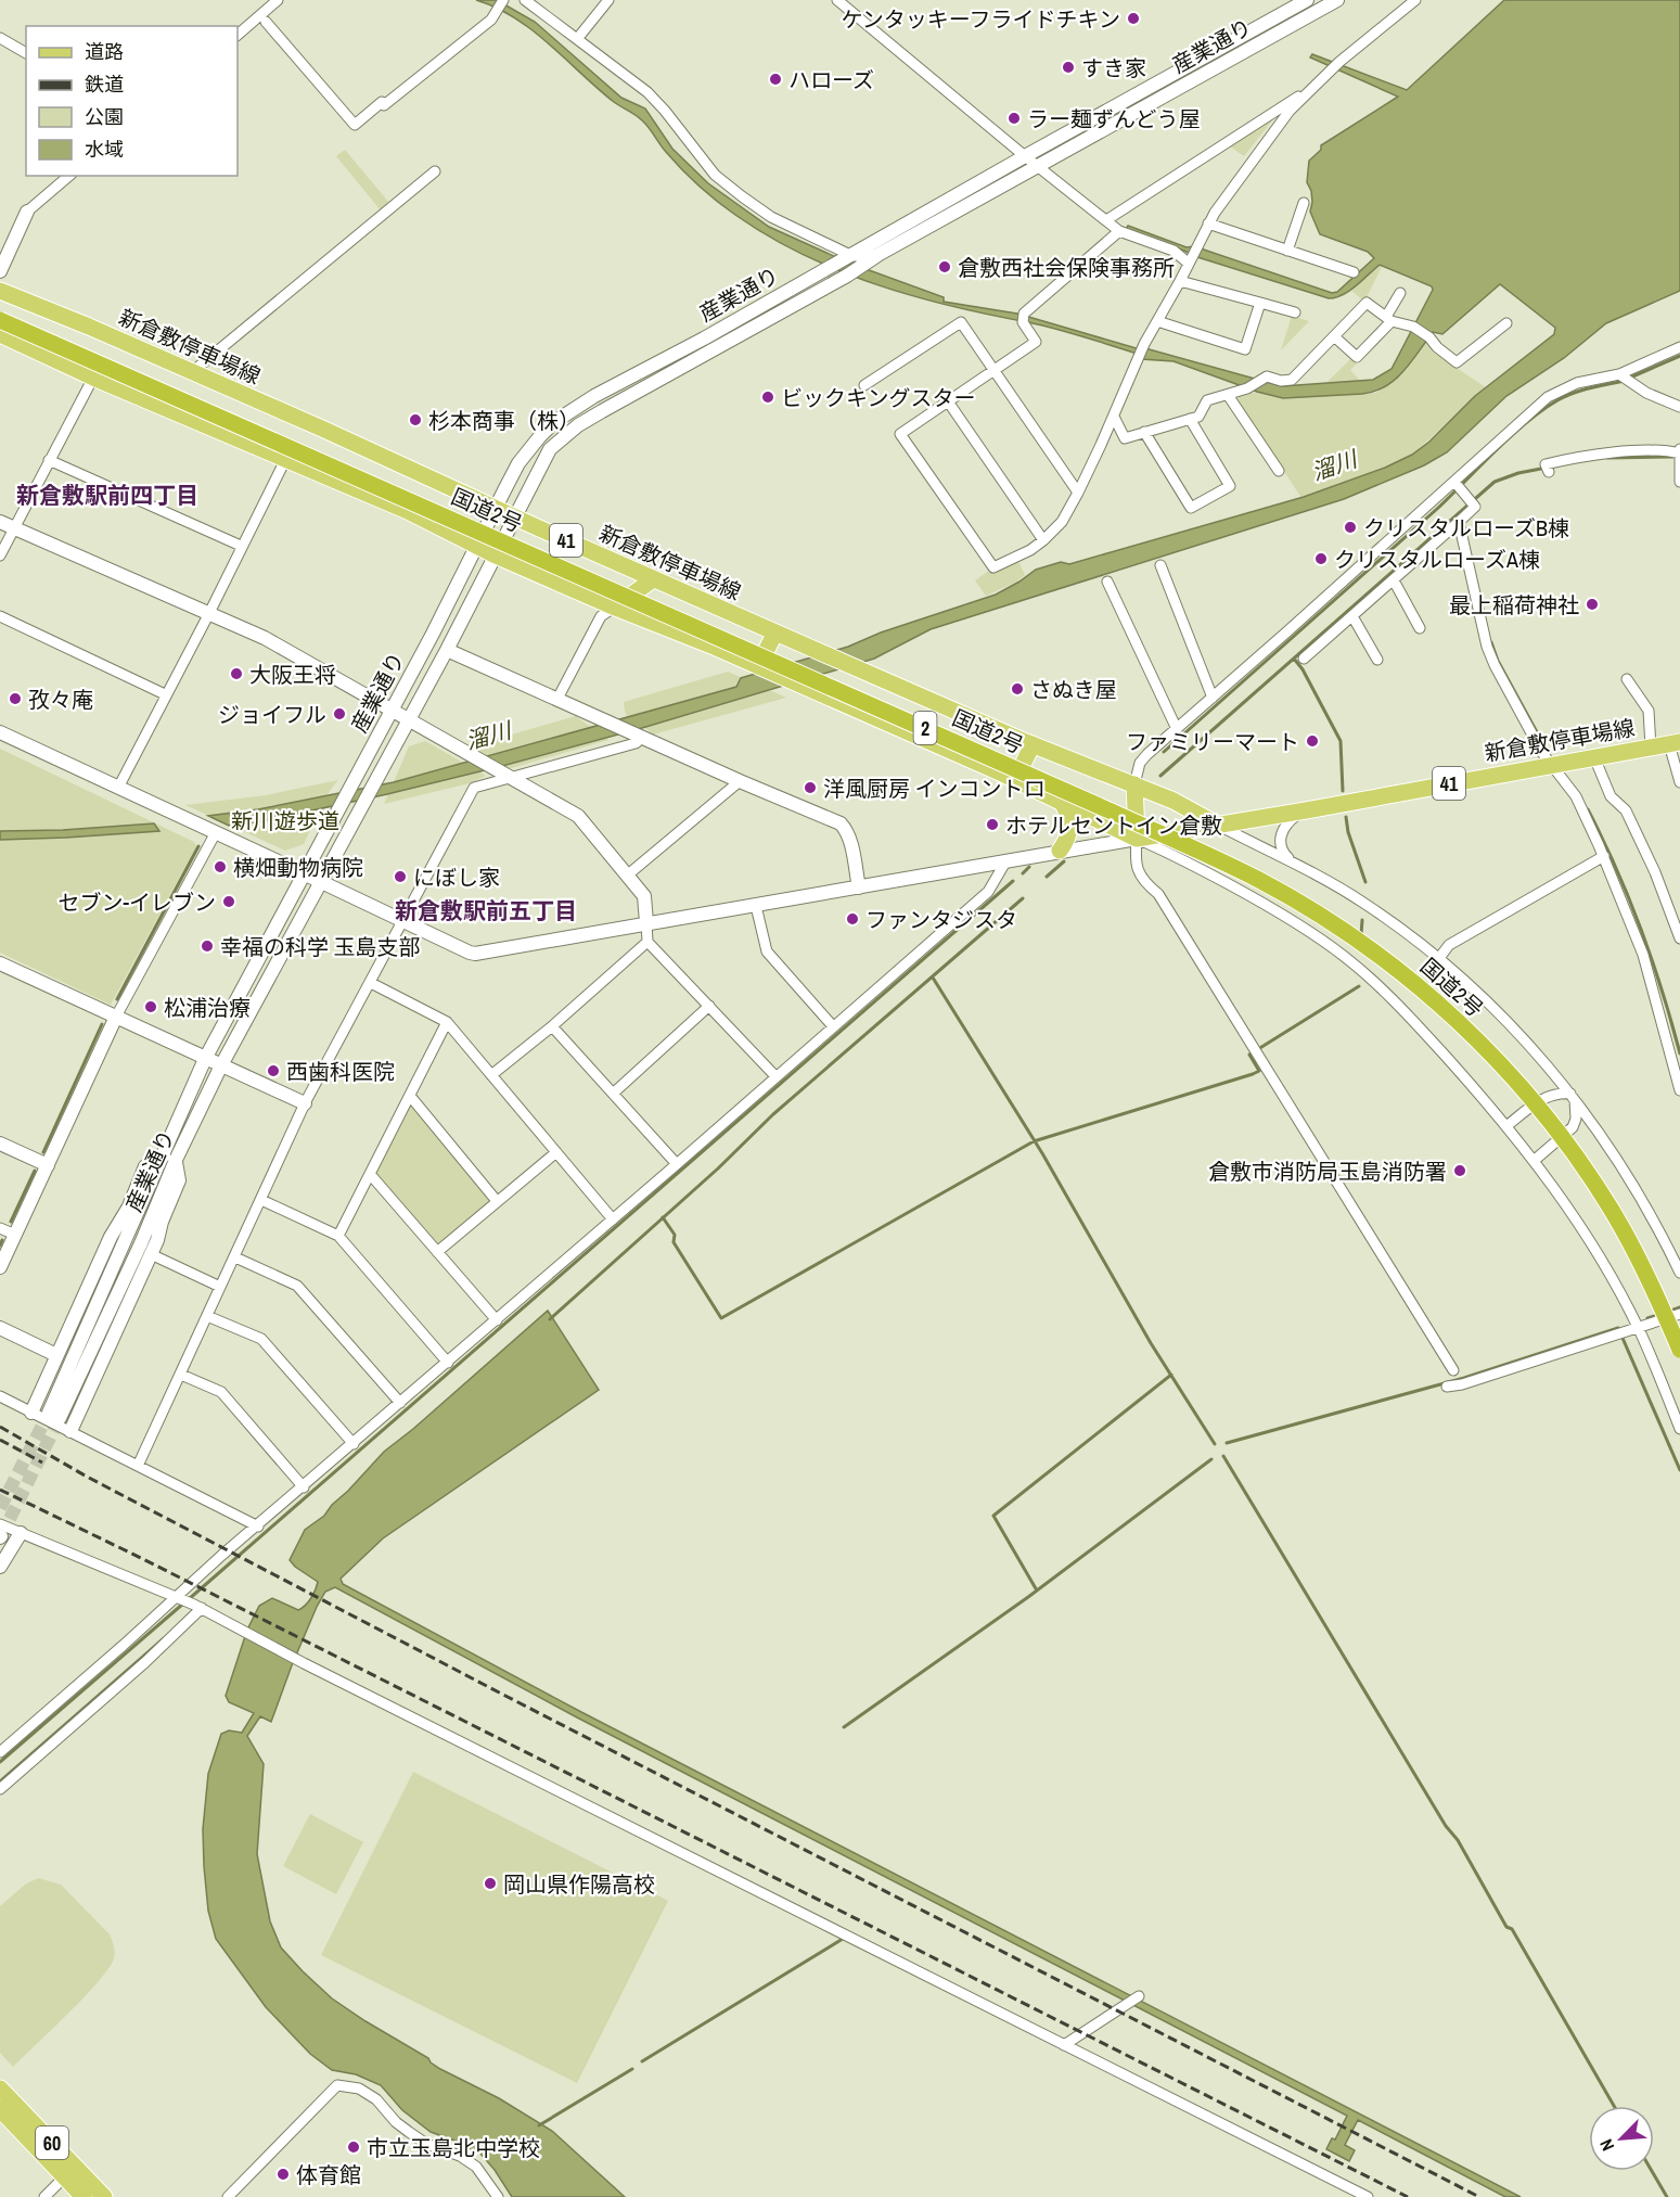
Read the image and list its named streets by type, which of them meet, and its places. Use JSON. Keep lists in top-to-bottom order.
{
  "streets": {
    "highway": ["国道2号", "2"],
    "main road": ["新倉敷停車場線", "41", "60"],
    "street": ["産業通り"]
  },
  "crossings": [
    ["産業通り", "新倉敷停車場線"],
    ["産業通り", "41"],
    ["新倉敷停車場線", "41"]
  ],
  "districts": ["新倉敷駅前四丁目", "新倉敷駅前五丁目"],
  "water": ["溜川"],
  "parks": ["新川遊歩道"],
  "places": [
    "ケンタッキーフライドチキン",
    "すき家",
    "ハローズ",
    "ラー麺ずんどう屋",
    "倉敷西社会保険事務所",
    "ビックキングスター",
    "杉本商事（株）",
    "クリスタルローズB棟",
    "クリスタルローズA棟",
    "最上稲荷神社",
    "大阪王将",
    "さぬき屋",
    "孜々庵",
    "ジョイフル",
    "ファミリーマート",
    "洋風厨房 インコントロ",
    "ホテルセントイン倉敷",
    "横畑動物病院",
    "にぼし家",
    "セブン-イレブン",
    "ファンタジスタ",
    "幸福の科学 玉島支部",
    "松浦治療",
    "西歯科医院",
    "倉敷市消防局玉島消防署",
    "岡山県作陽高校",
    "市立玉島北中学校",
    "体育館"
  ],
  "legend": [
    "道路",
    "鉄道",
    "公園",
    "水域"
  ],
  "north": "bottom left"
}
